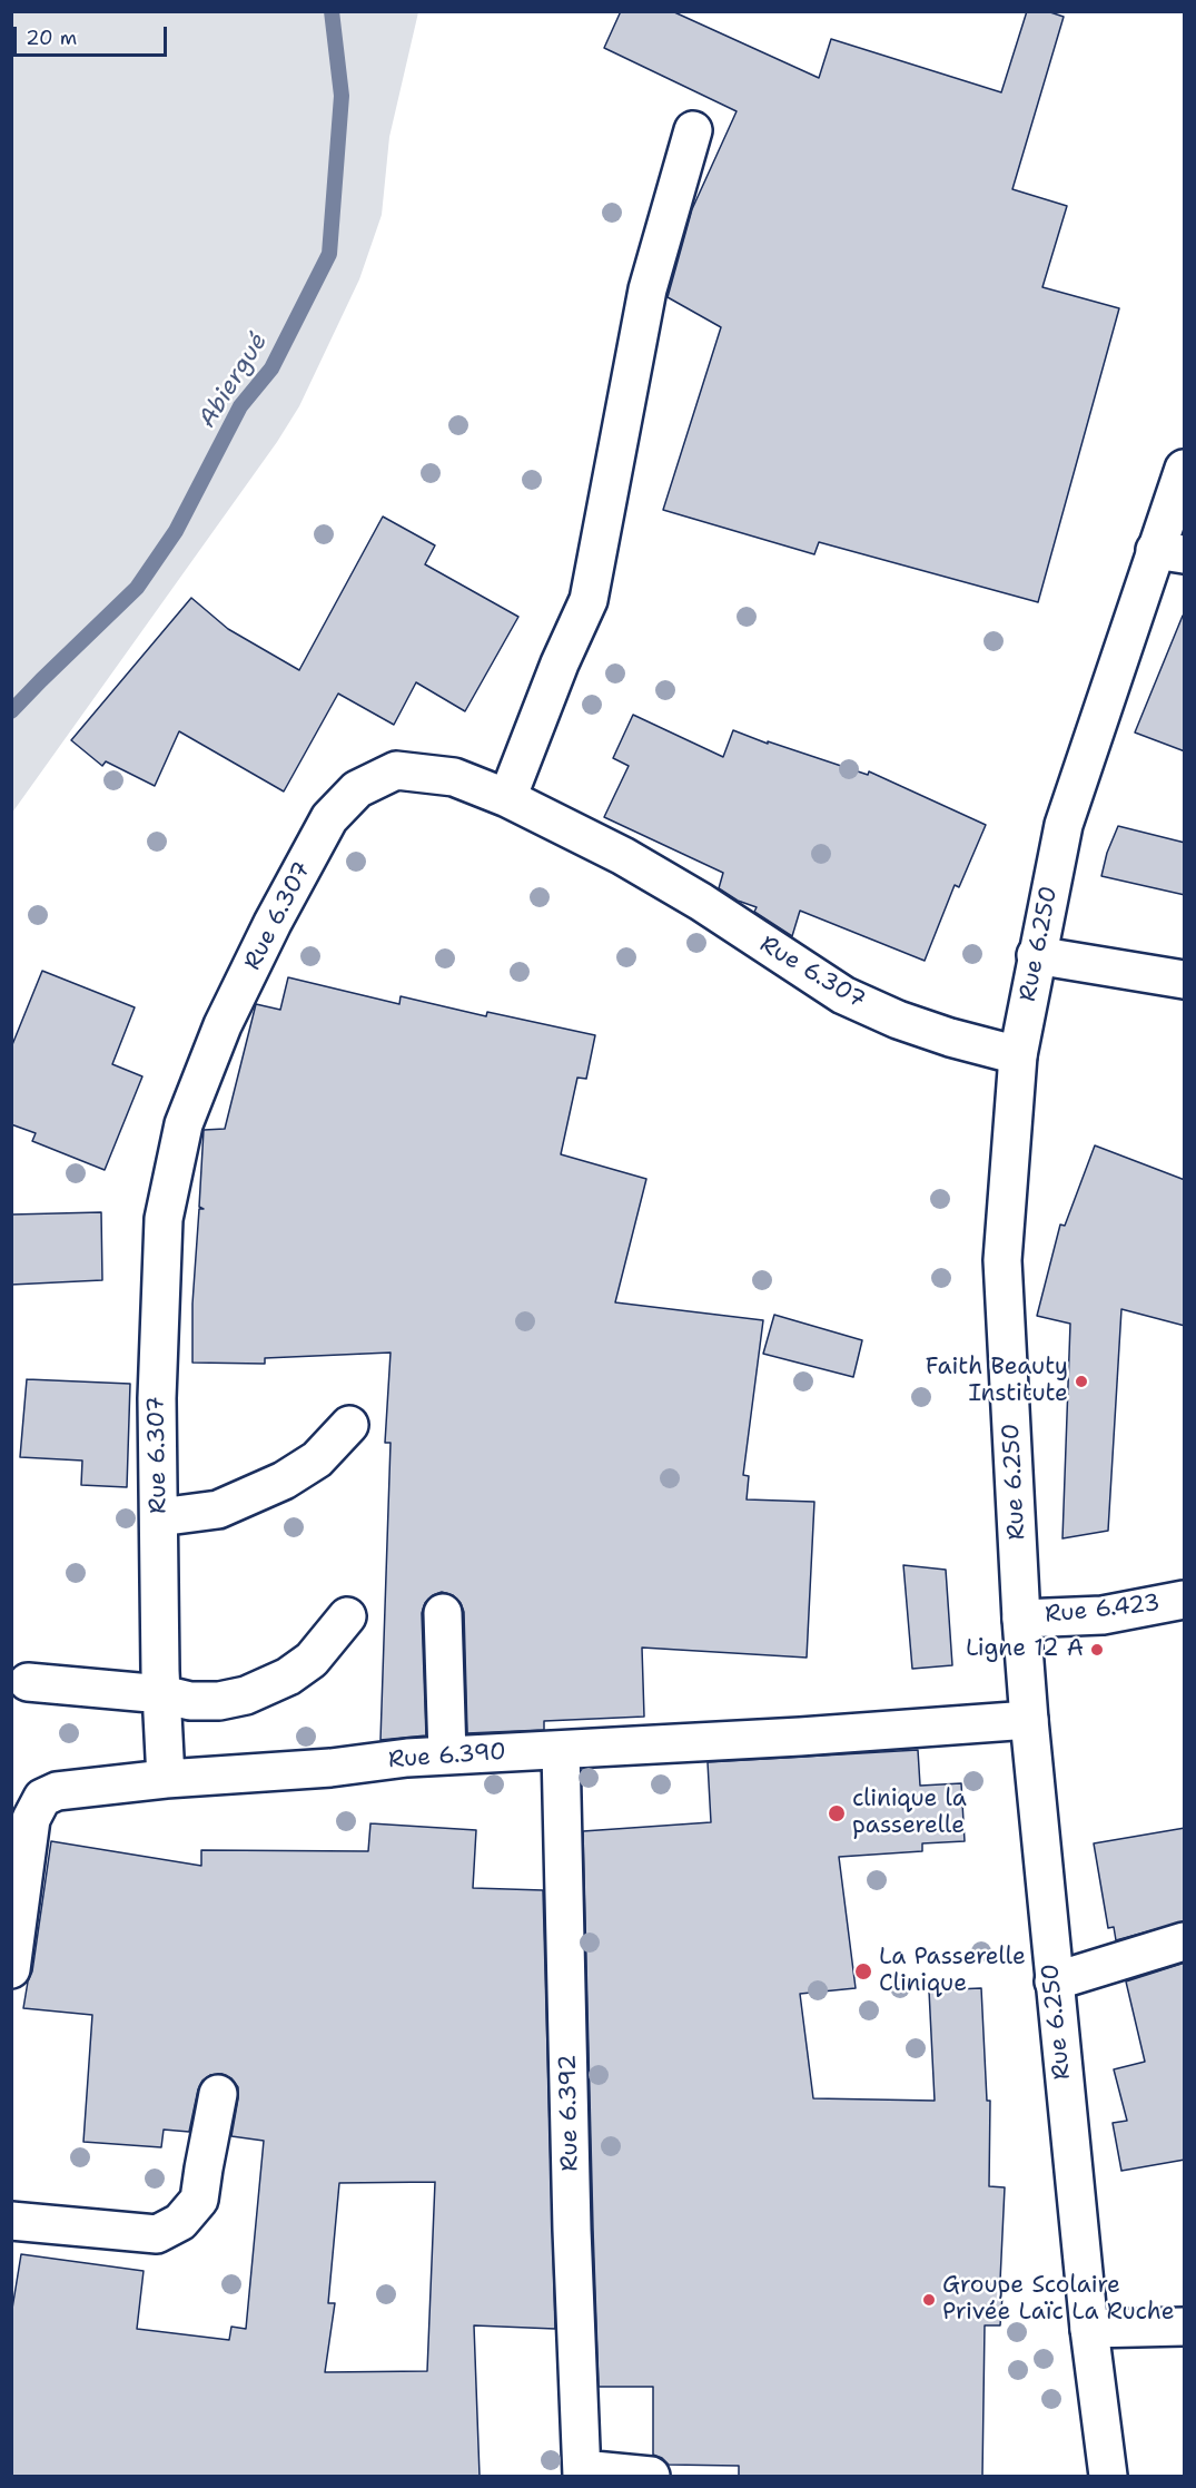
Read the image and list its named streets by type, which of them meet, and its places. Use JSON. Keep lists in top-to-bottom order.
{
  "streets": {
    "street": [
      "Rue 6.307",
      "Rue 6.250",
      "Rue 6.423",
      "Rue 6.390",
      "Rue 6.392"
    ]
  },
  "crossings": [
    ["Rue 6.307", "Rue 6.250"],
    ["Rue 6.307", "Rue 6.390"],
    ["Rue 6.250", "Rue 6.423"],
    ["Rue 6.250", "Rue 6.390"],
    ["Rue 6.390", "Rue 6.392"]
  ],
  "water": ["Abiergué"],
  "places": [
    "Faith Beauty Institute",
    "Ligne 12 A",
    "clinique la passerelle",
    "La Passerelle Clinique",
    "Groupe Scolaire Privée Laïc La Ruche"
  ],
  "scale_bar": "20 m"
}
